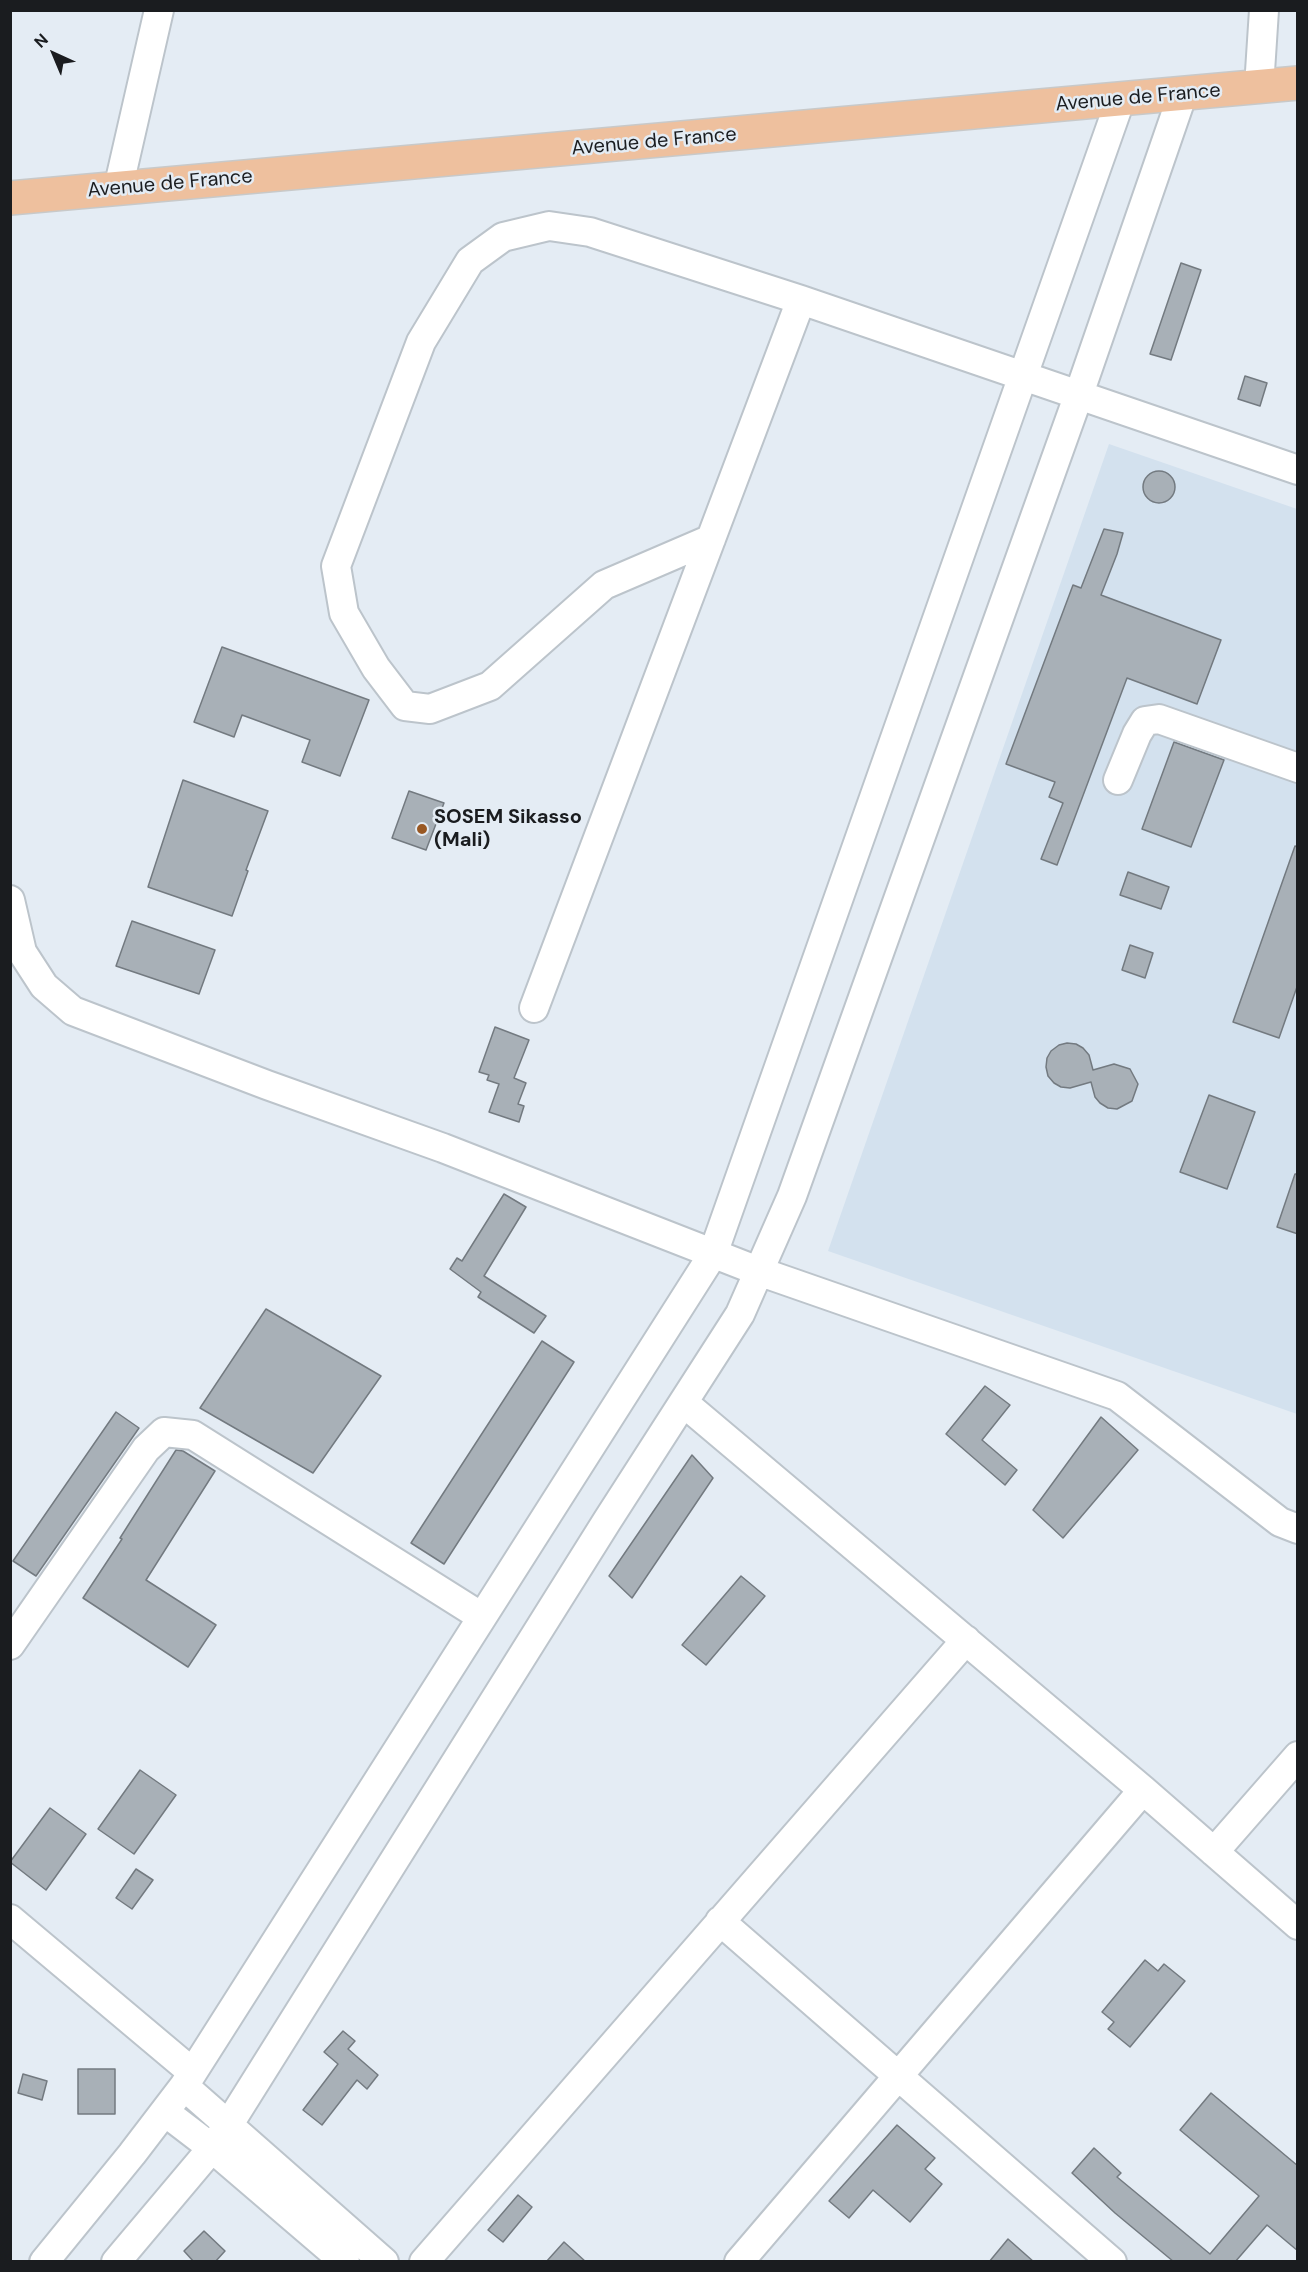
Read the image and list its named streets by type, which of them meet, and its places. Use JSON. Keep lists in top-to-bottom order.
{
  "streets": {
    "main road": ["Avenue de France"]
  },
  "places": ["SOSEM Sikasso (Mali)"],
  "north": "top left"
}
